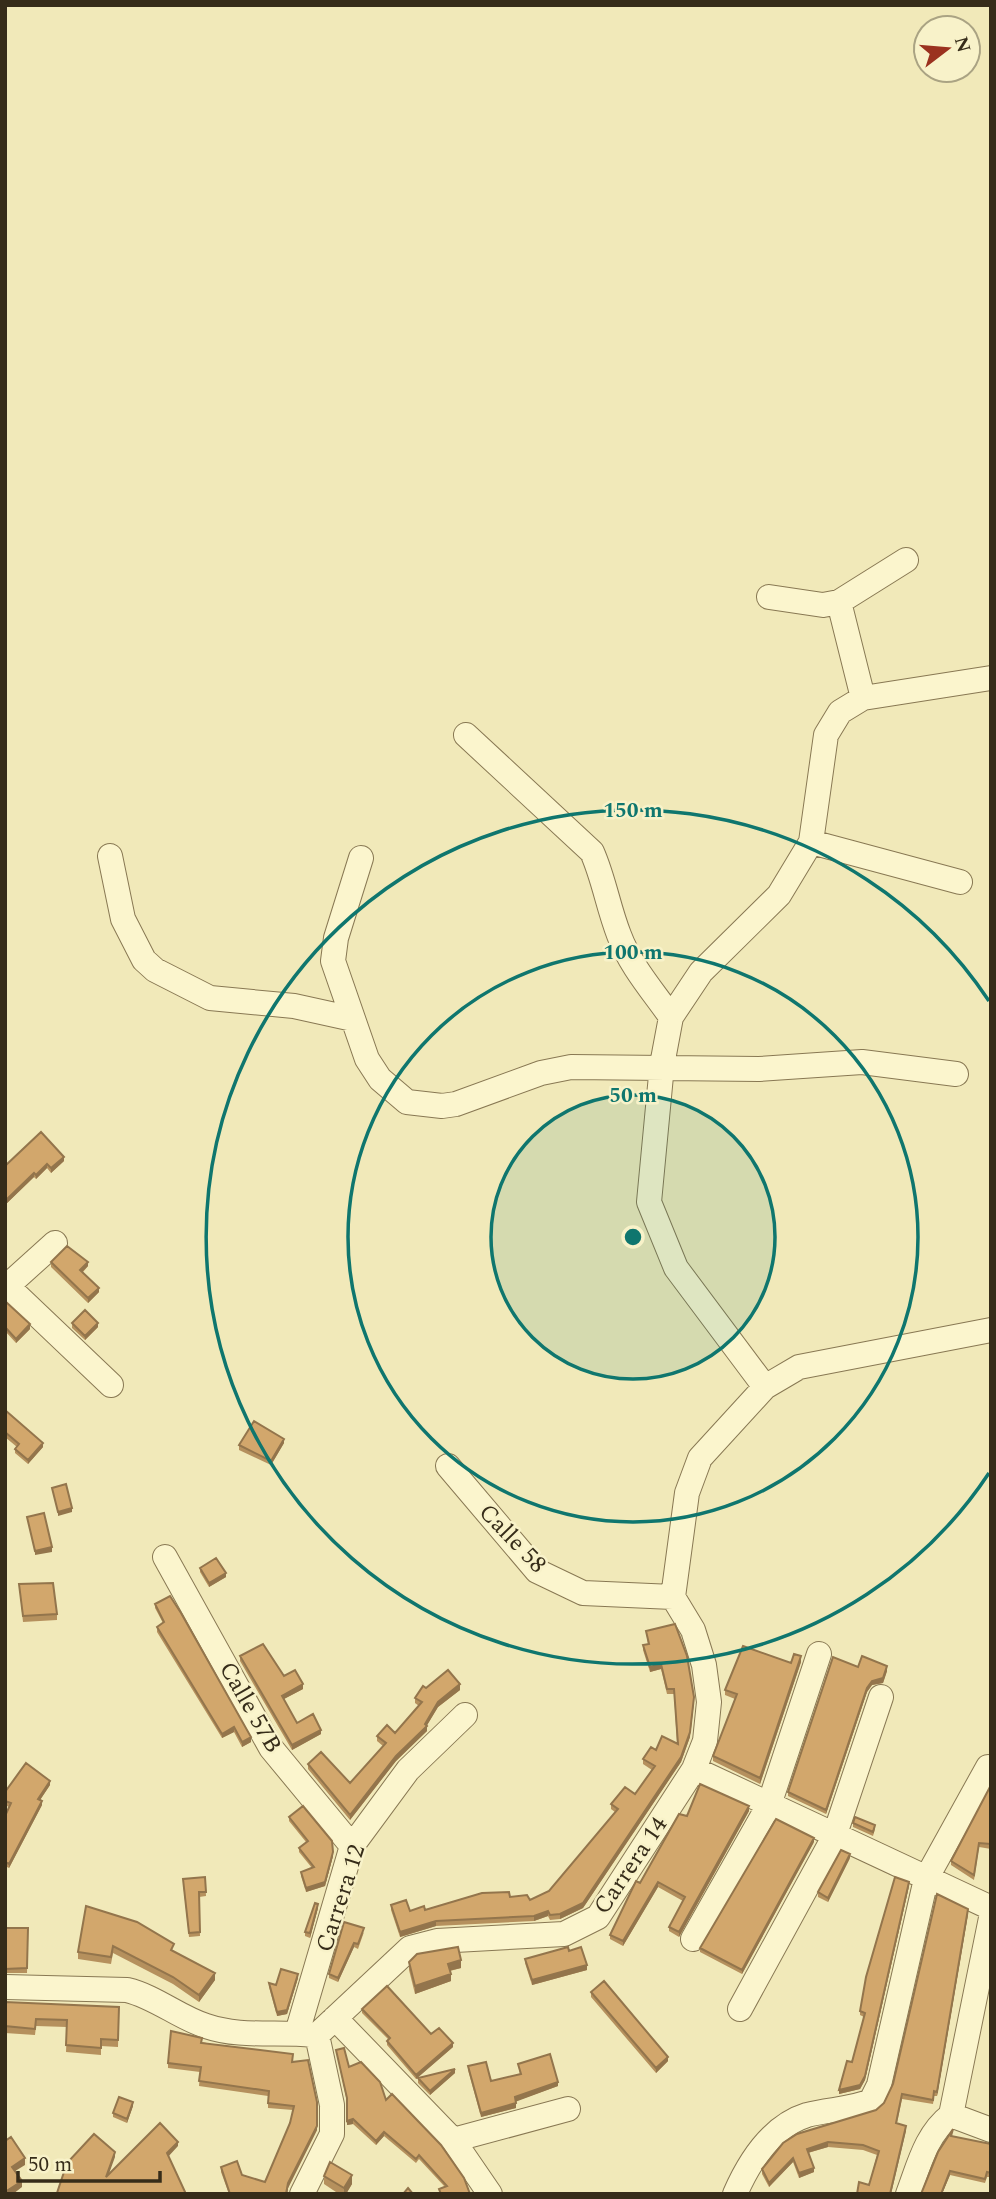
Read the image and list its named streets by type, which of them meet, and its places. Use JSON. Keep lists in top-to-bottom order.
{
  "streets": {
    "street": [
      "Calle 58",
      "Calle 57B",
      "Carrera 14",
      "Carrera 12"
    ]
  },
  "crossings": [
    ["Calle 58", "Carrera 14"],
    ["Calle 57B", "Carrera 12"],
    ["Carrera 14", "Carrera 12"]
  ],
  "scale_bar": "50 m",
  "north": "right",
  "rings": ["150 m", "100 m", "50 m"]
}
